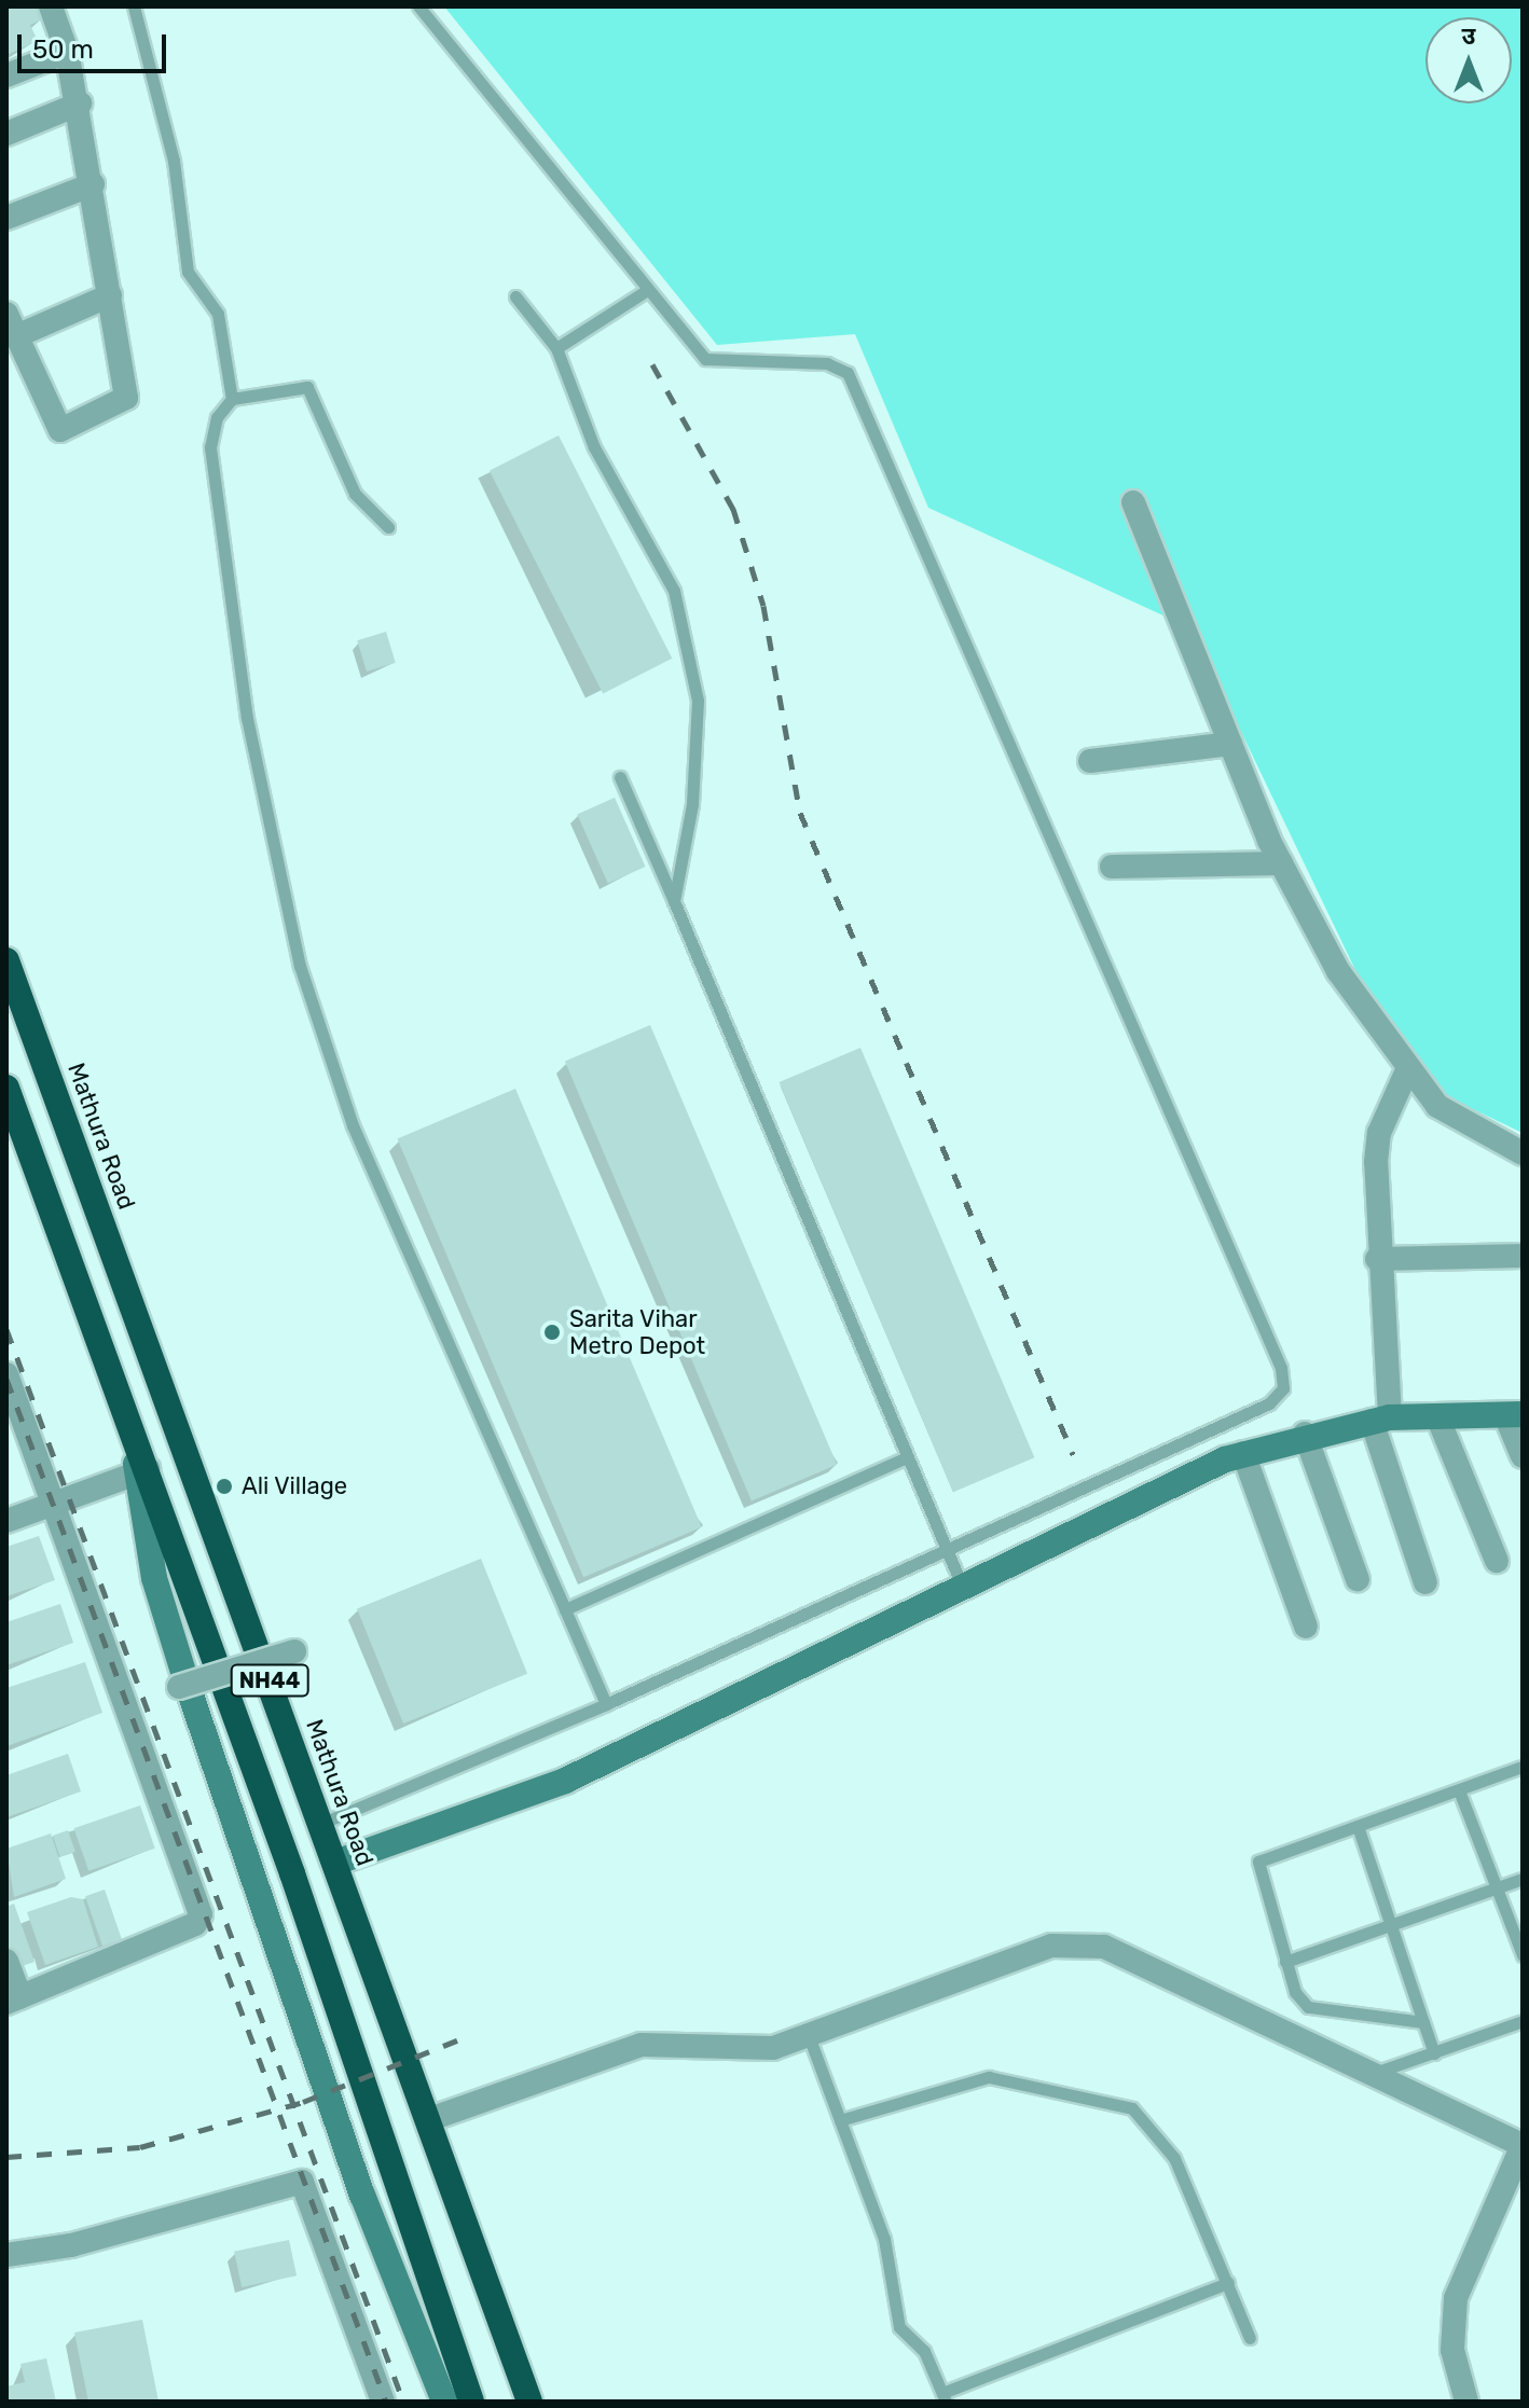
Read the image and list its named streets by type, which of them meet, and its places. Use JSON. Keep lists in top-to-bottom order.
{
  "streets": {
    "highway": ["Mathura Road", "NH44"]
  },
  "places": ["Sarita Vihar Metro Depot", "Ali Village"],
  "scale_bar": "50 m",
  "north": "top"
}
